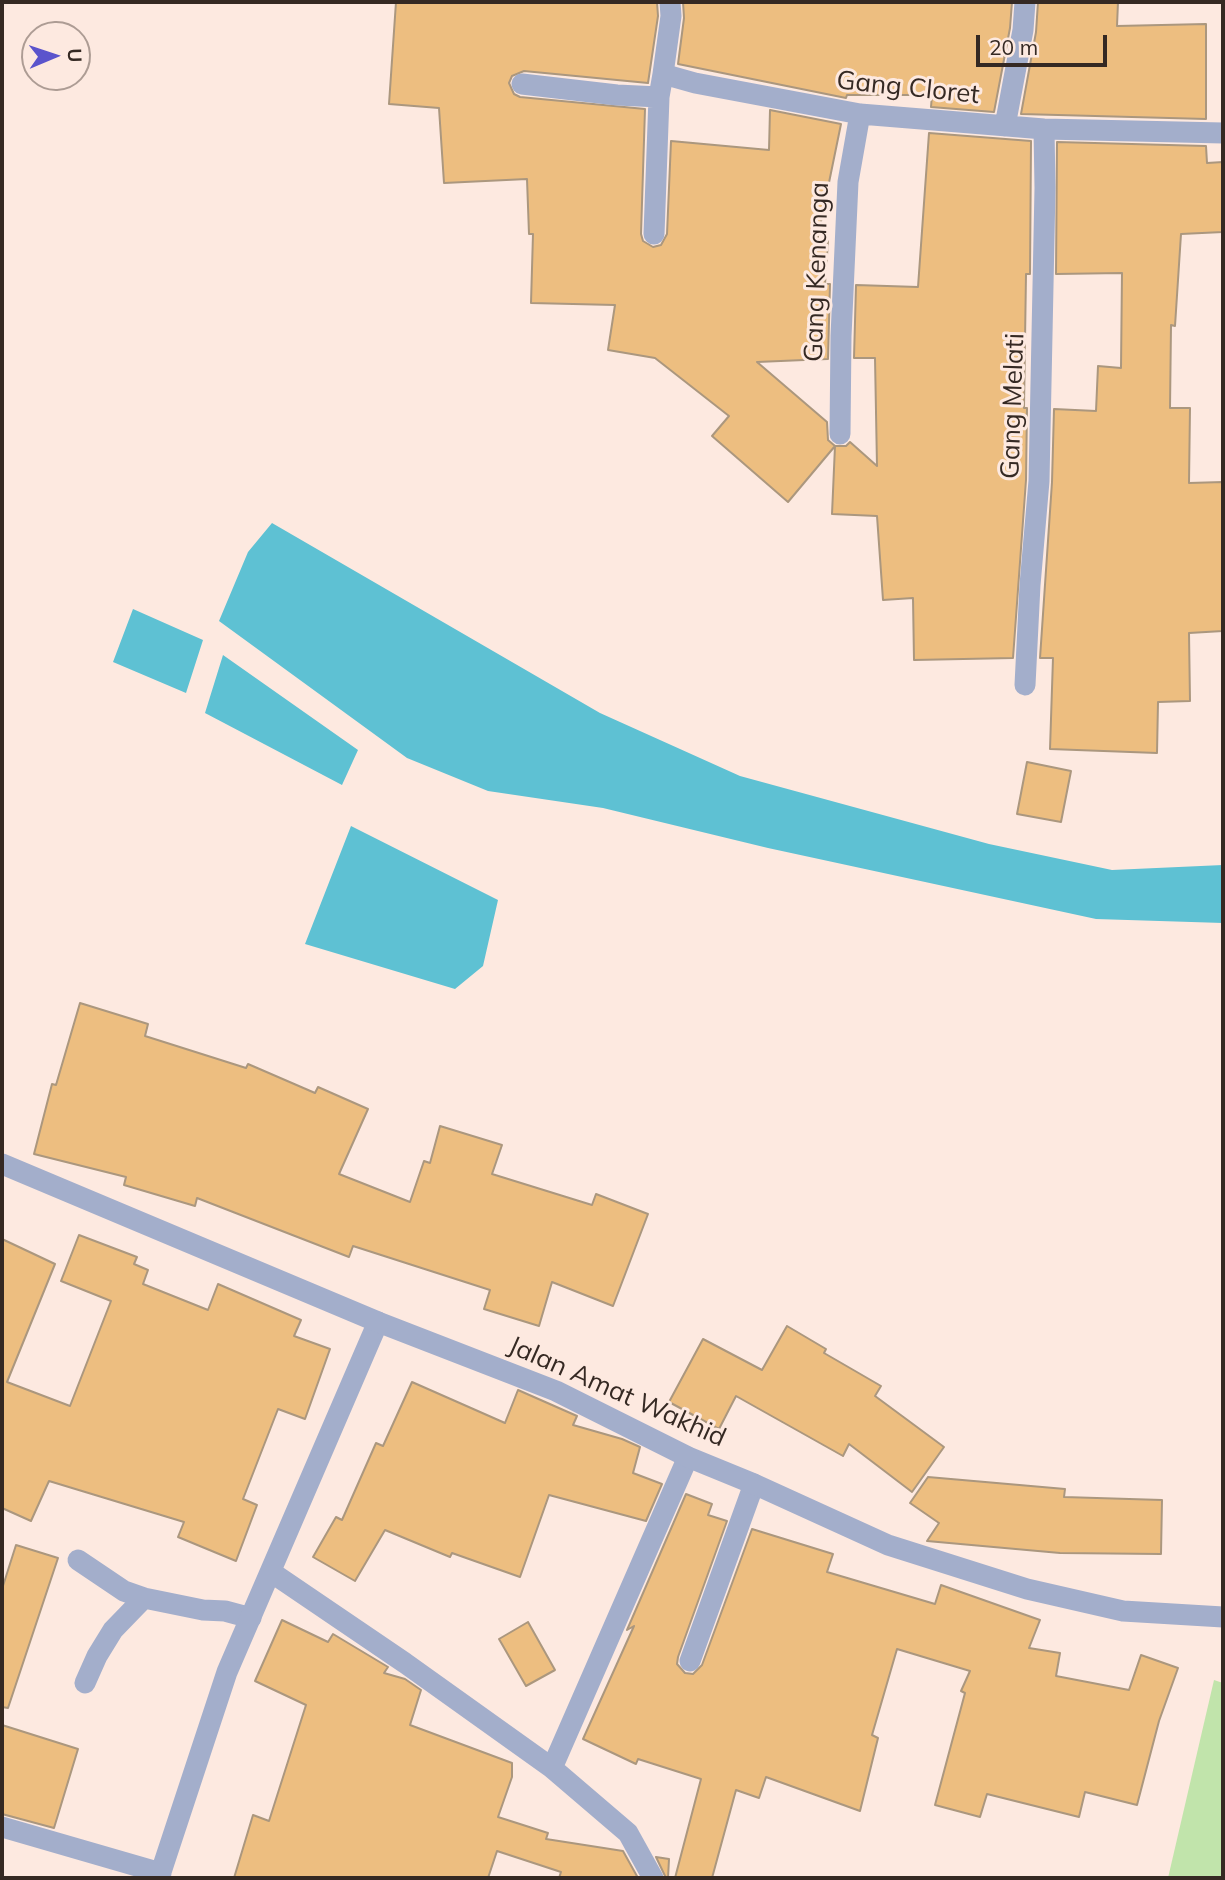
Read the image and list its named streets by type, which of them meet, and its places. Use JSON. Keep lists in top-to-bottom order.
{
  "streets": {
    "street": [
      "Gang Cloret",
      "Gang Kenanga",
      "Gang Melati",
      "Jalan Amat Wakhid"
    ]
  },
  "crossings": [
    ["Gang Cloret", "Gang Kenanga"],
    ["Gang Cloret", "Gang Melati"]
  ],
  "scale_bar": "20 m",
  "north": "right"
}
